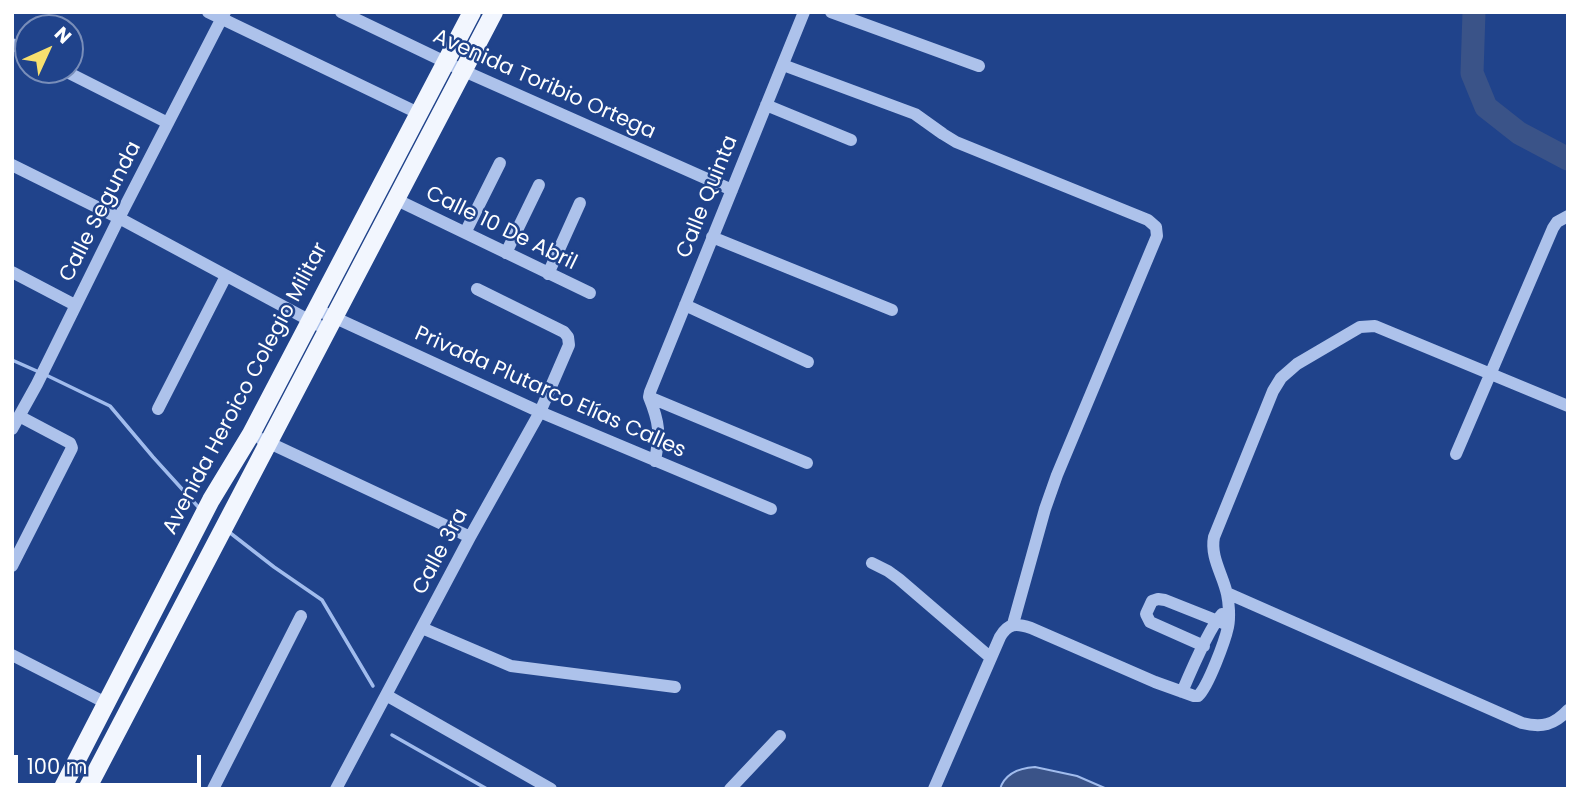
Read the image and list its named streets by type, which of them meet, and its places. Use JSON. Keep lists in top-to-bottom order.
{
  "streets": {
    "main road": ["Avenida Heroico Colegio Militar"],
    "street": [
      "Avenida Toribio Ortega",
      "Calle Quinta",
      "Calle Segunda",
      "Calle 10 De Abril",
      "Privada Plutarco Elías Calles",
      "Calle 3ra"
    ]
  },
  "crossings": [
    ["Avenida Toribio Ortega", "Calle Quinta"],
    ["Avenida Toribio Ortega", "Avenida Heroico Colegio Militar"],
    ["Calle Segunda", "Privada Plutarco Elías Calles"],
    ["Calle 10 De Abril", "Avenida Heroico Colegio Militar"],
    ["Avenida Heroico Colegio Militar", "Privada Plutarco Elías Calles"],
    ["Privada Plutarco Elías Calles", "Calle 3ra"]
  ],
  "scale_bar": "100 m",
  "north": "top right"
}
